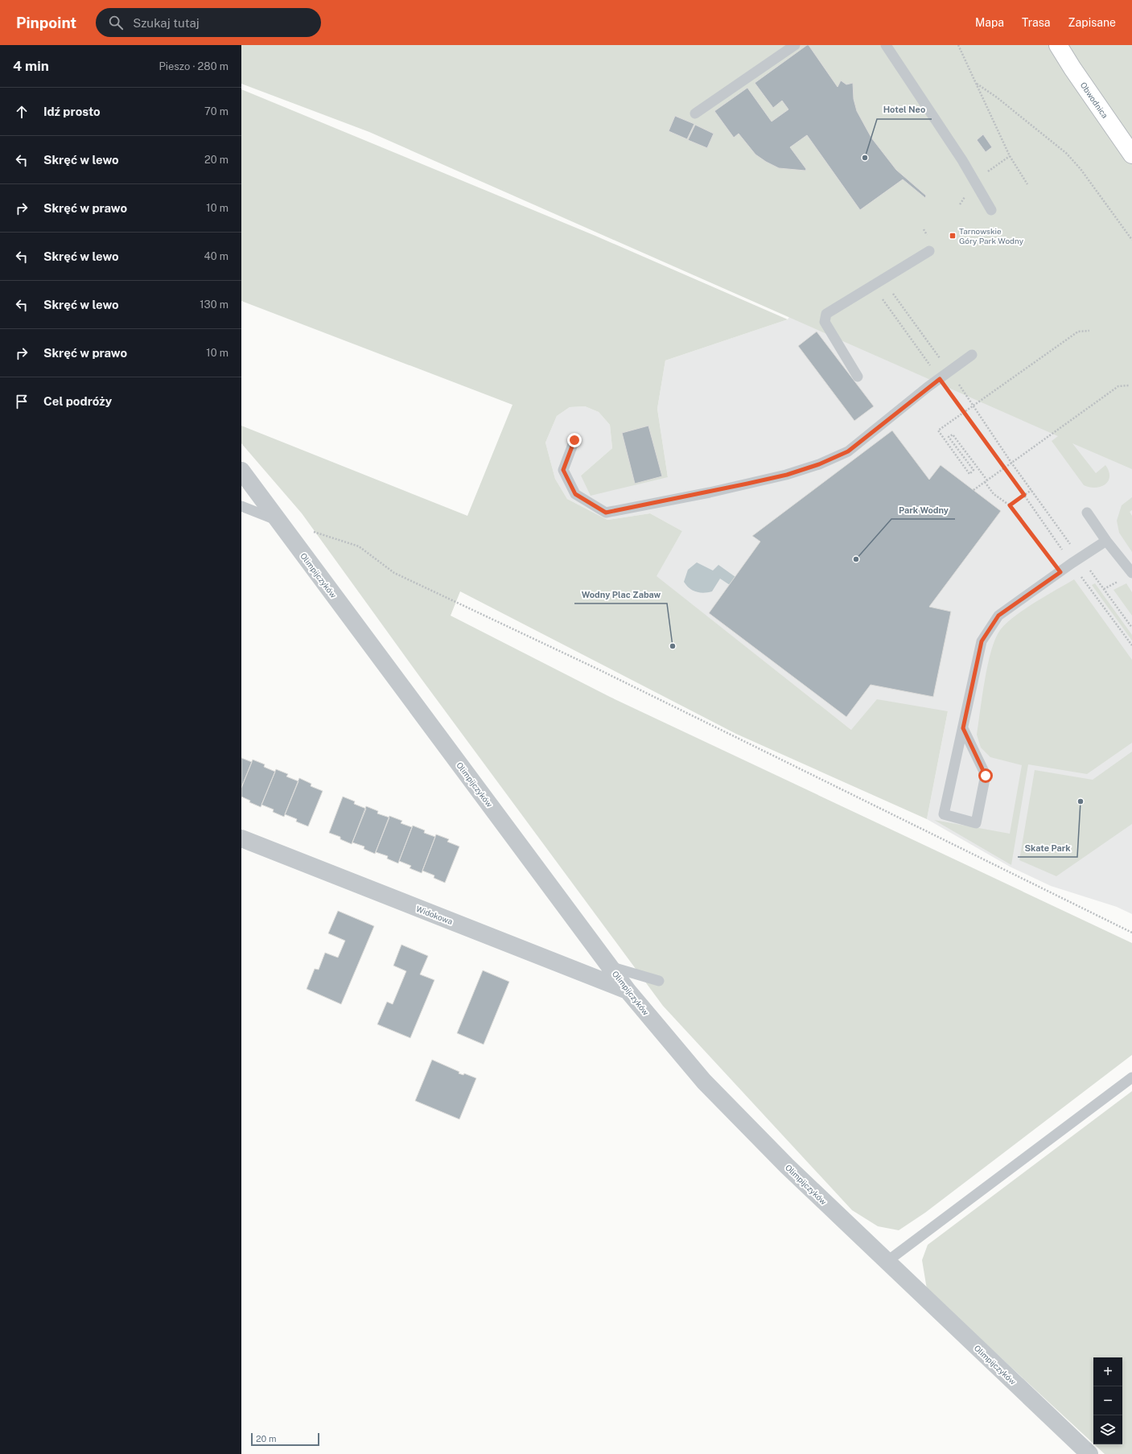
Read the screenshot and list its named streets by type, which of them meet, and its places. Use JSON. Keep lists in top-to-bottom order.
{
  "streets": {
    "highway": ["Obwodnica"],
    "street": ["Olimpijczyków", "Widokowa"]
  },
  "crossings": [
    ["Olimpijczyków", "Widokowa"]
  ],
  "places": {
    "other": [
      "Hotel Neo",
      "Park Wodny",
      "Wodny Plac Zabaw",
      "Skate Park"
    ],
    "transit": ["Tarnowskie Góry Park Wodny"]
  },
  "scale_bar": "20 m",
  "page": {
    "header": "Pinpoint",
    "search": "Szukaj tutaj",
    "nav": ["Mapa", "Trasa", "Zapisane"],
    "heading": ["4 min", "Pieszo · 280 m"],
    "list": [
      ["Idź prosto", "70 m"],
      ["Skręć w lewo", "20 m"],
      ["Skręć w prawo", "10 m"],
      ["Skręć w lewo", "40 m"],
      ["Skręć w lewo", "130 m"],
      ["Skręć w prawo", "10 m"],
      "Cel podróży"
    ],
    "map_buttons": ["+", "−"],
    "scale": "20 m"
  }
}
